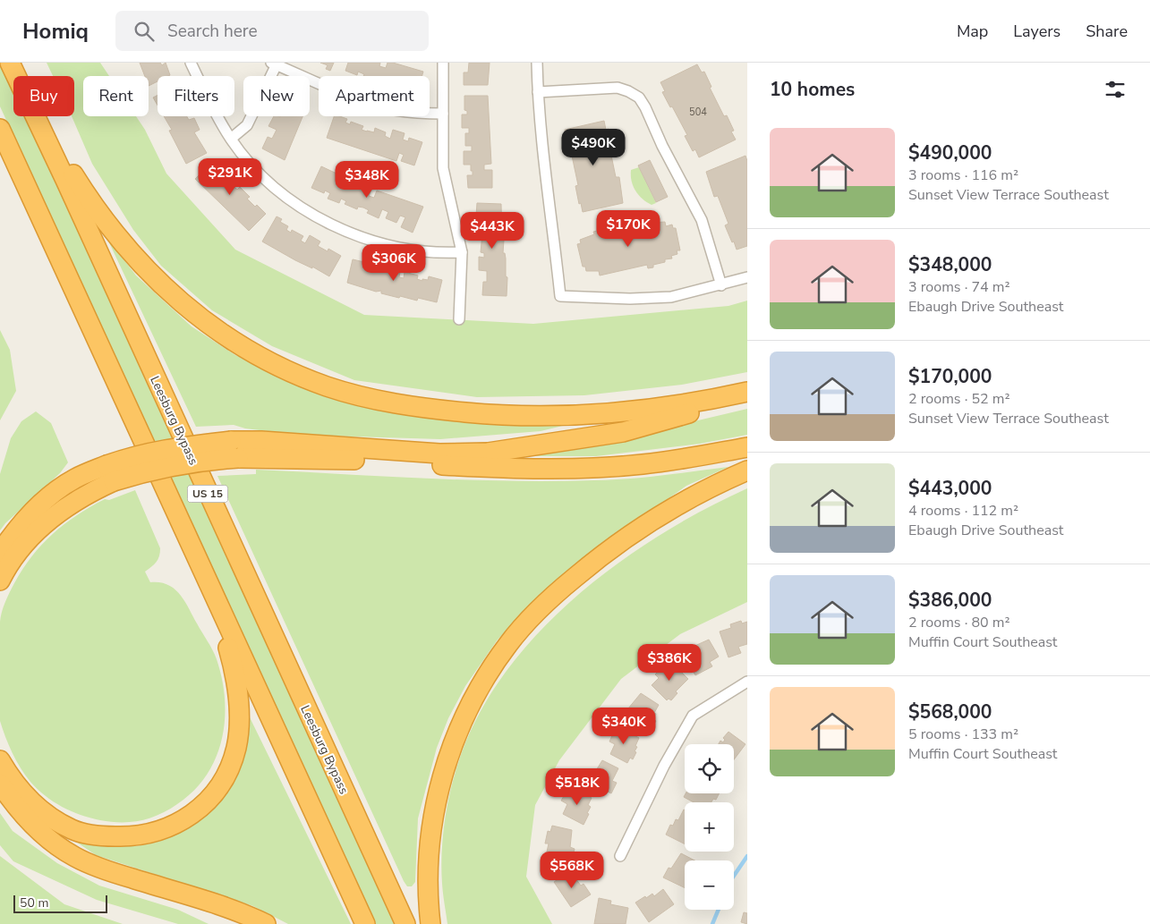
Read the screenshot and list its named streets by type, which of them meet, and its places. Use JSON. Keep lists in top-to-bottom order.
{
  "streets": {
    "highway": ["Leesburg Bypass", "US 15"]
  },
  "house_numbers": ["504"],
  "scale_bar": "50 m",
  "page": {
    "header": "Homiq",
    "search": "Search here",
    "nav": ["Map", "Layers", "Share"],
    "heading": "10 homes",
    "chip": [
      "Buy",
      "Rent",
      "Filters",
      "New",
      "Apartment"
    ],
    "list": [
      {
        "name": "$490,000",
        "note": "3 rooms · 116 m² · Sunset View Terrace Southeast"
      },
      {
        "name": "$348,000",
        "note": "3 rooms · 74 m² · Ebaugh Drive Southeast"
      },
      {
        "name": "$170,000",
        "note": "2 rooms · 52 m² · Sunset View Terrace Southeast"
      },
      {
        "name": "$443,000",
        "note": "4 rooms · 112 m² · Ebaugh Drive Southeast"
      },
      {
        "name": "$386,000",
        "note": "2 rooms · 80 m² · Muffin Court Southeast"
      },
      {
        "name": "$568,000",
        "note": "5 rooms · 133 m² · Muffin Court Southeast"
      }
    ],
    "price": [
      "$490K",
      "$291K",
      "$348K",
      "$170K",
      "$443K",
      "$306K",
      "$386K",
      "$340K",
      "$518K",
      "$568K"
    ],
    "map_buttons": ["+", "−"],
    "scale": "50 m"
  }
}
